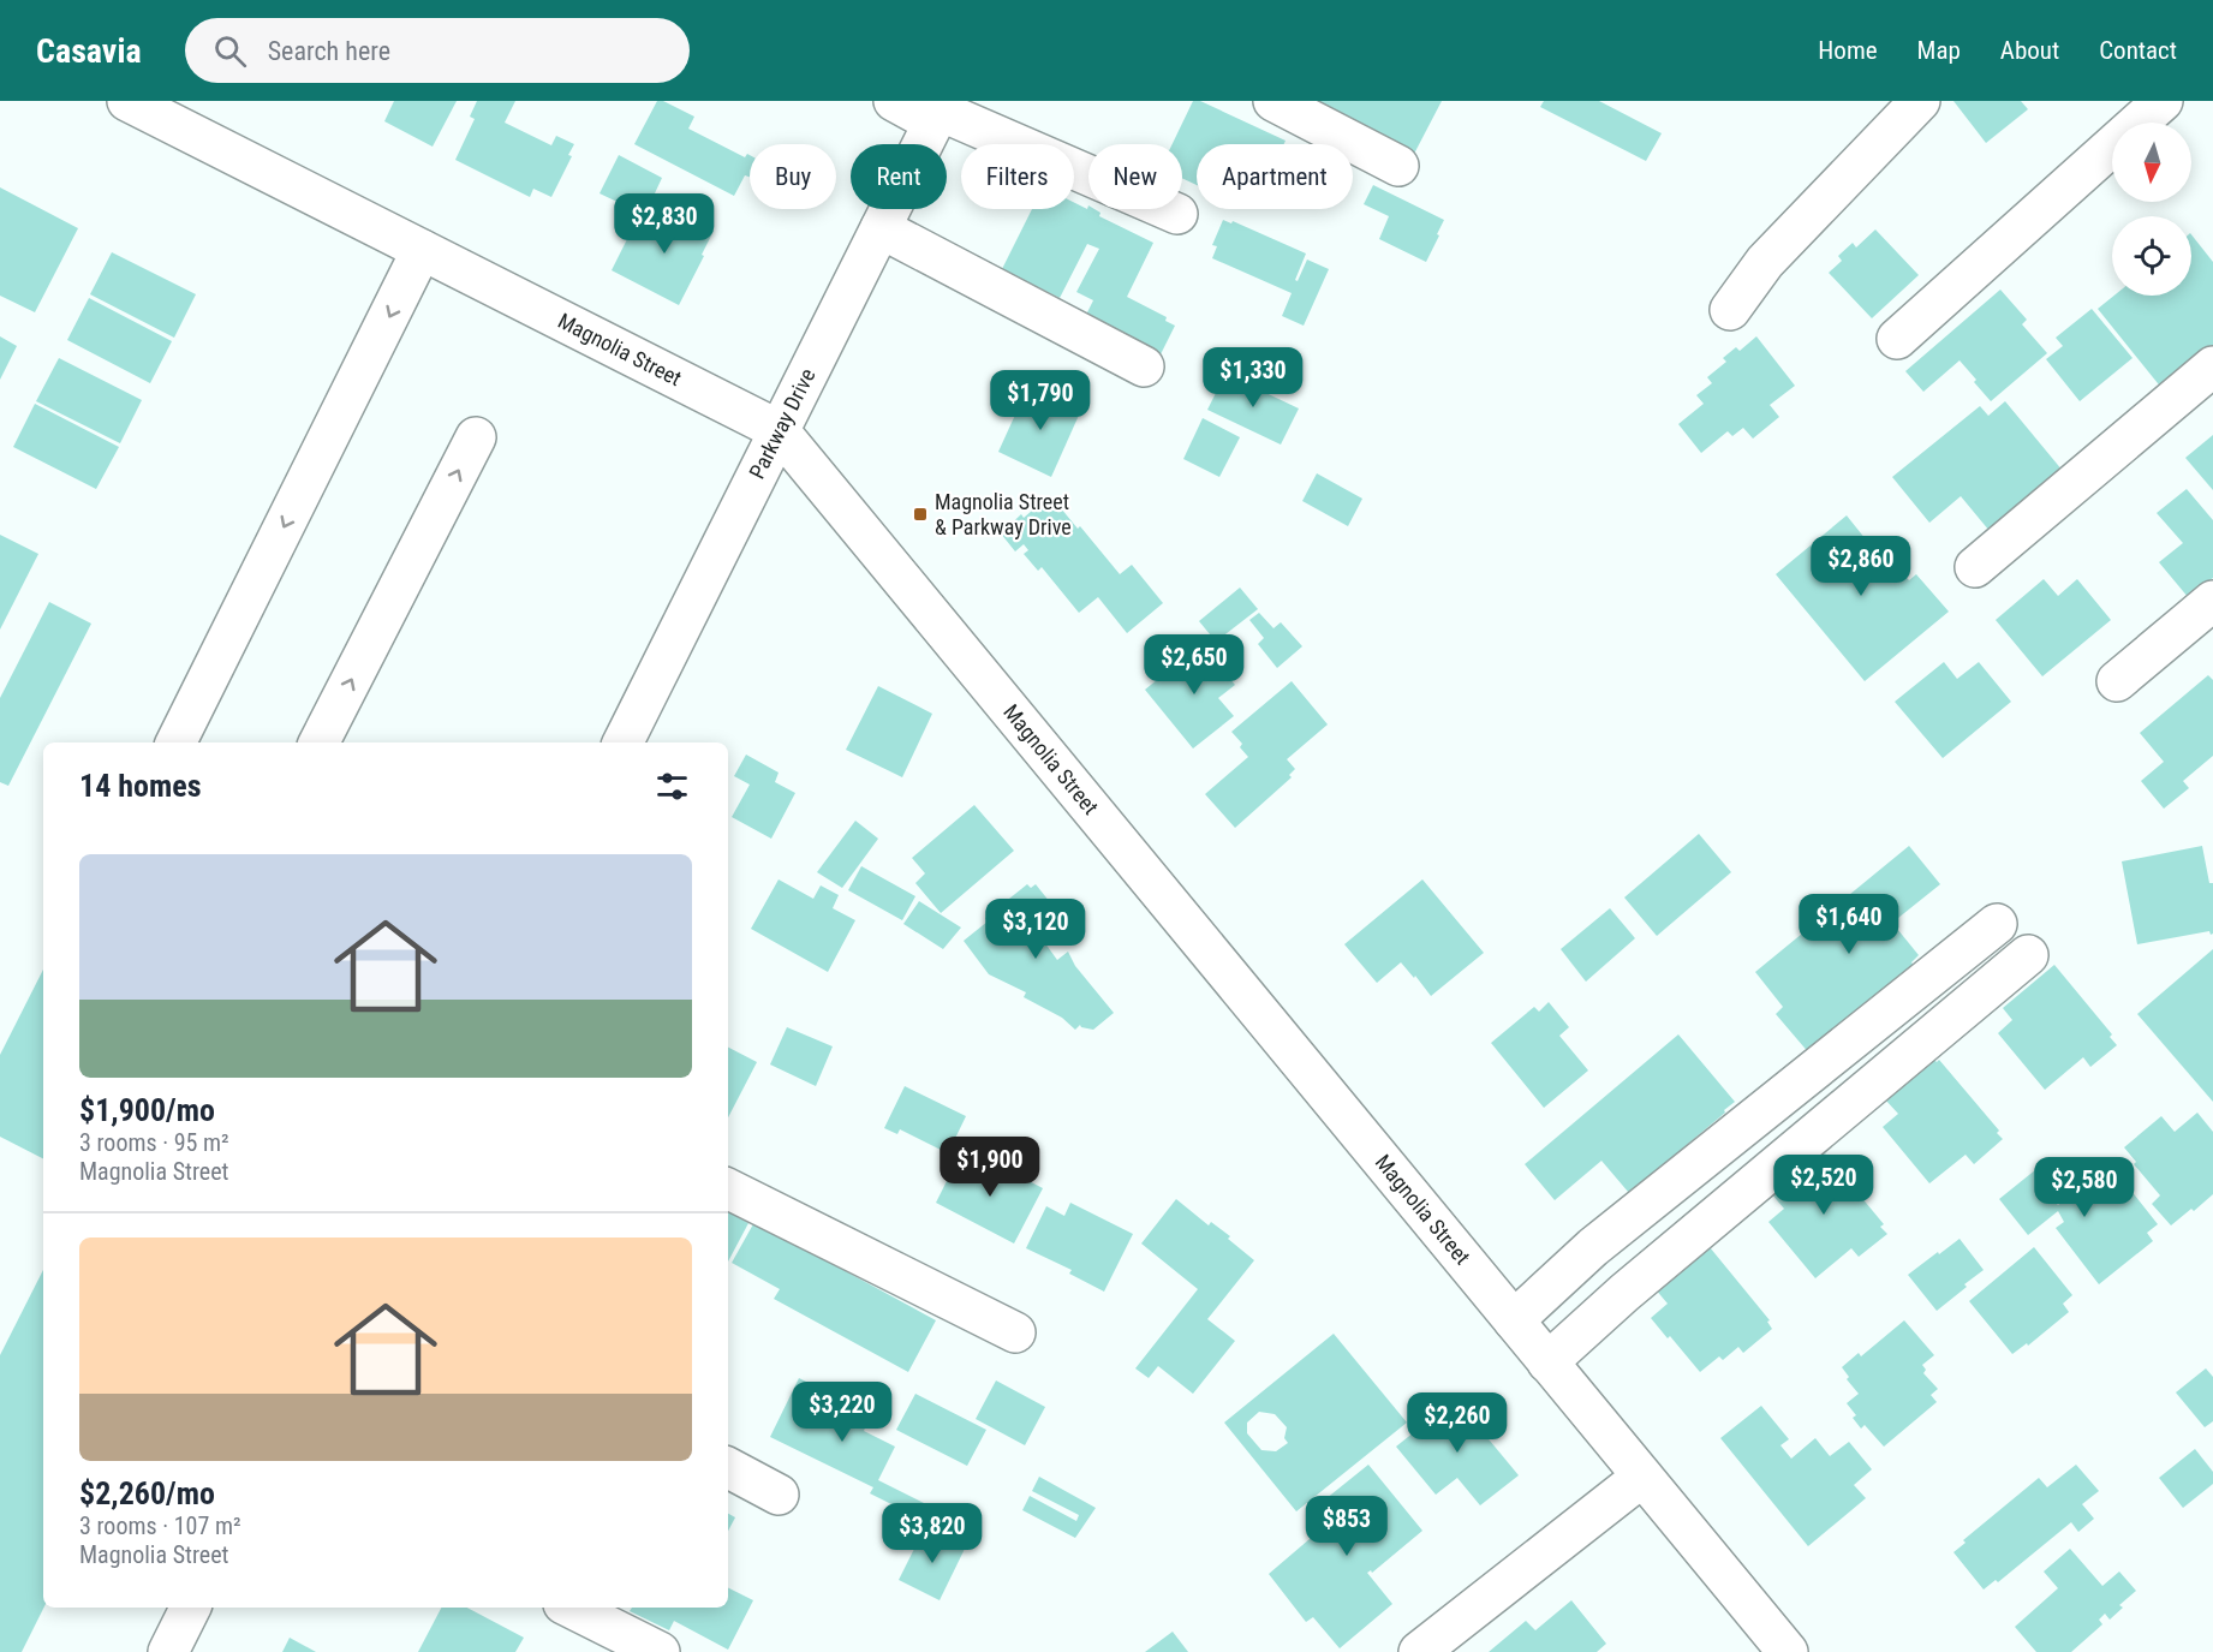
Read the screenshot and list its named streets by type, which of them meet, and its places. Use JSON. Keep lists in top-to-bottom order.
{
  "streets": {
    "street": ["Magnolia Street", "Parkway Drive"]
  },
  "crossings": [
    ["Magnolia Street", "Parkway Drive"]
  ],
  "places": {
    "transit": ["Magnolia Street & Parkway Drive"]
  },
  "north": "bottom",
  "page": {
    "header": "Casavia",
    "search": "Search here",
    "nav": [
      "Home",
      "Map",
      "About",
      "Contact"
    ],
    "chip": [
      "Buy",
      "Rent",
      "Filters",
      "New",
      "Apartment"
    ],
    "price": [
      "$2,830",
      "$1,330",
      "$1,790",
      "$2,860",
      "$2,650",
      "$1,640",
      "$3,120",
      "$1,900",
      "$2,520",
      "$2,580",
      "$3,220",
      "$2,260",
      "$853",
      "$3,820"
    ],
    "heading": "14 homes",
    "list": [
      {
        "name": "$1,900/mo",
        "note": "3 rooms · 95 m² · Magnolia Street"
      },
      {
        "name": "$2,260/mo",
        "note": "3 rooms · 107 m² · Magnolia Street"
      }
    ]
  }
}
